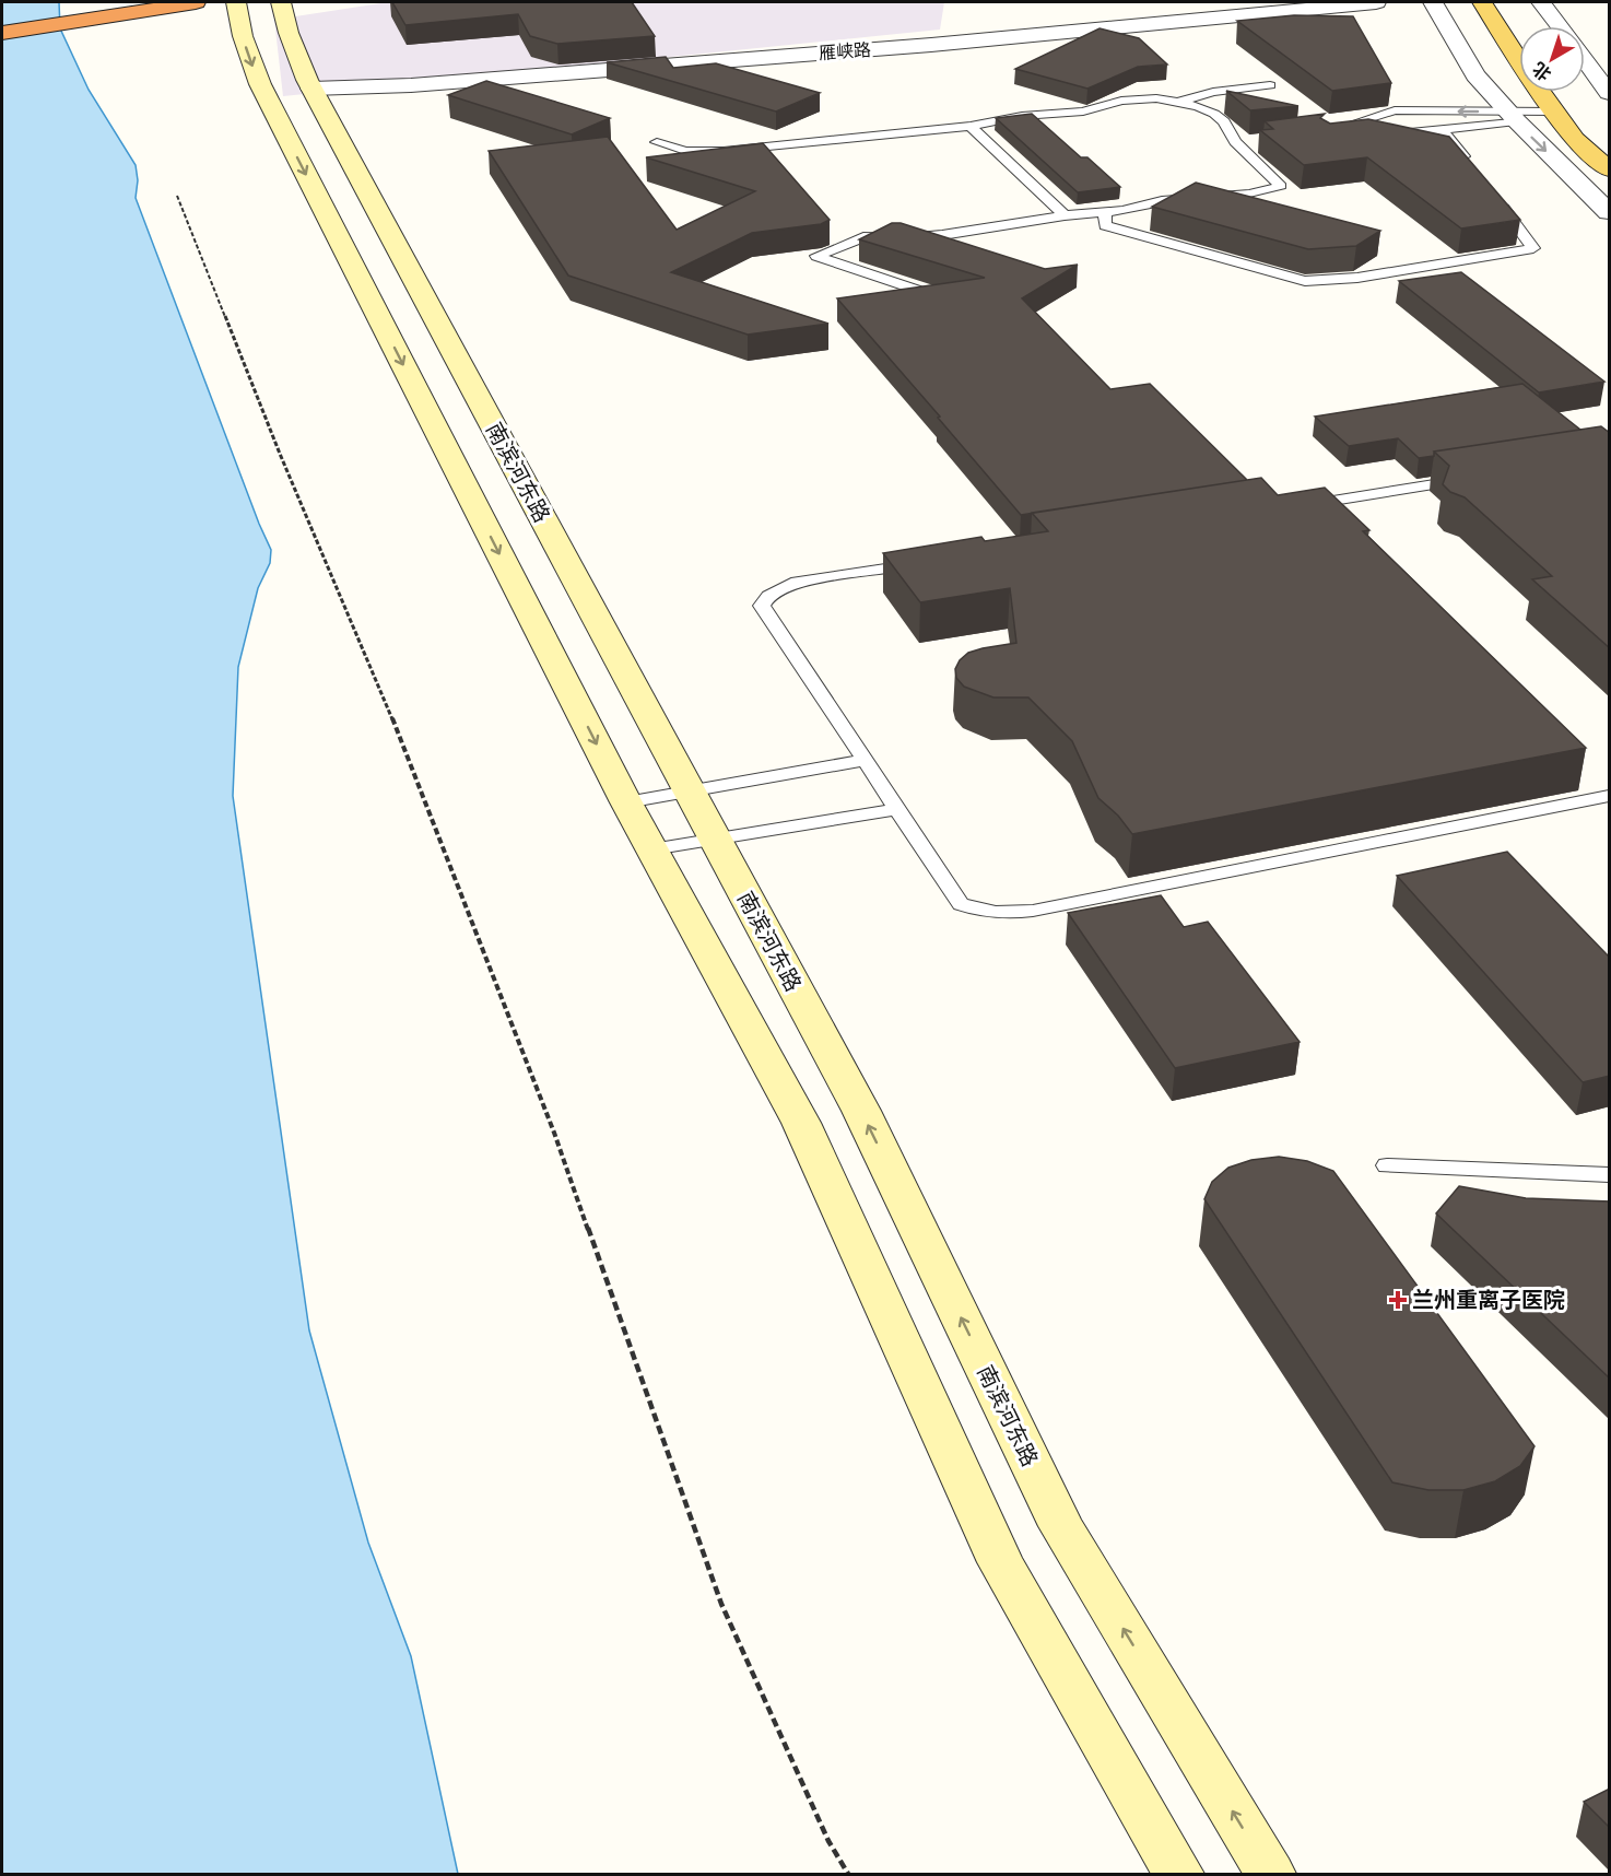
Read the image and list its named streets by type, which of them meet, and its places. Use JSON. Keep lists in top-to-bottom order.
{
  "streets": {
    "main road": ["南滨河东路"],
    "street": ["雁峡路"]
  },
  "crossings": [
    ["雁峡路", "南滨河东路"]
  ],
  "places": {
    "health": ["兰州重离子医院"]
  },
  "north": "bottom left"
}
